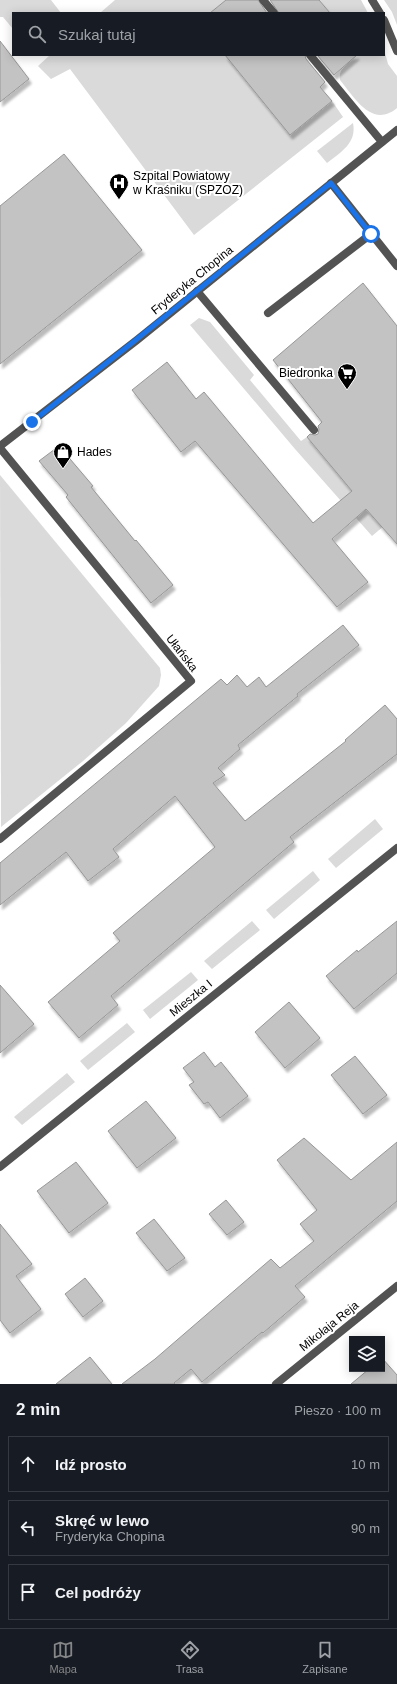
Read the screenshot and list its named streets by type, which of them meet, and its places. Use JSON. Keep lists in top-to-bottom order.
{
  "streets": {
    "street": [
      "Fryderyka Chopina",
      "Ułańska",
      "Mieszka I",
      "Mikołaja Reja"
    ]
  },
  "crossings": [
    ["Fryderyka Chopina", "Ułańska"]
  ],
  "places": {
    "hospital": ["Szpital Powiatowy w Kraśniku (SPZOZ)"],
    "supermarket": ["Biedronka"],
    "shop": ["Hades"]
  },
  "page": {
    "search": "Szukaj tutaj",
    "heading": ["2 min", "Pieszo · 100 m"],
    "list": [
      ["Idź prosto", "10 m"],
      ["Skręć w lewo", "Fryderyka Chopina", "90 m"],
      "Cel podróży"
    ],
    "nav": ["Mapa", "Trasa", "Zapisane"]
  }
}
